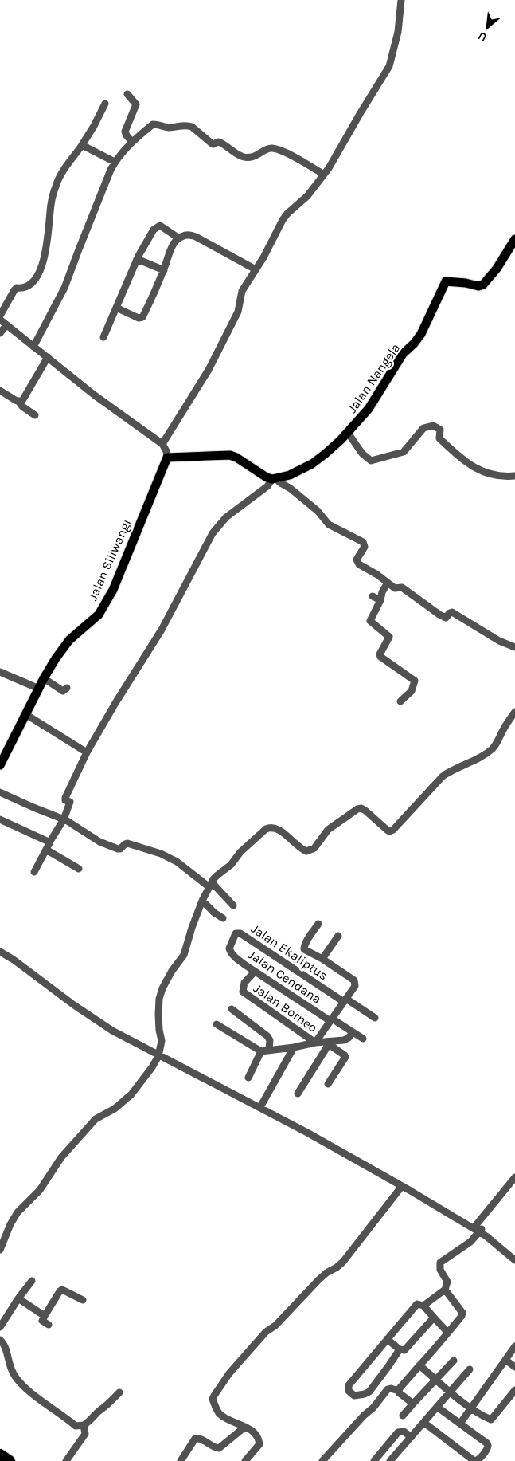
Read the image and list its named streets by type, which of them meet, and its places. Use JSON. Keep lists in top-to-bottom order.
{
  "streets": {
    "main road": ["Jalan Nangela", "Jalan Siliwangi"],
    "street": ["Jalan Ekaliptus", "Jalan Cendana", "Jalan Borneo"]
  },
  "crossings": [
    ["Jalan Ekaliptus", "Jalan Cendana"],
    ["Jalan Cendana", "Jalan Borneo"]
  ],
  "north": "bottom left"
}
